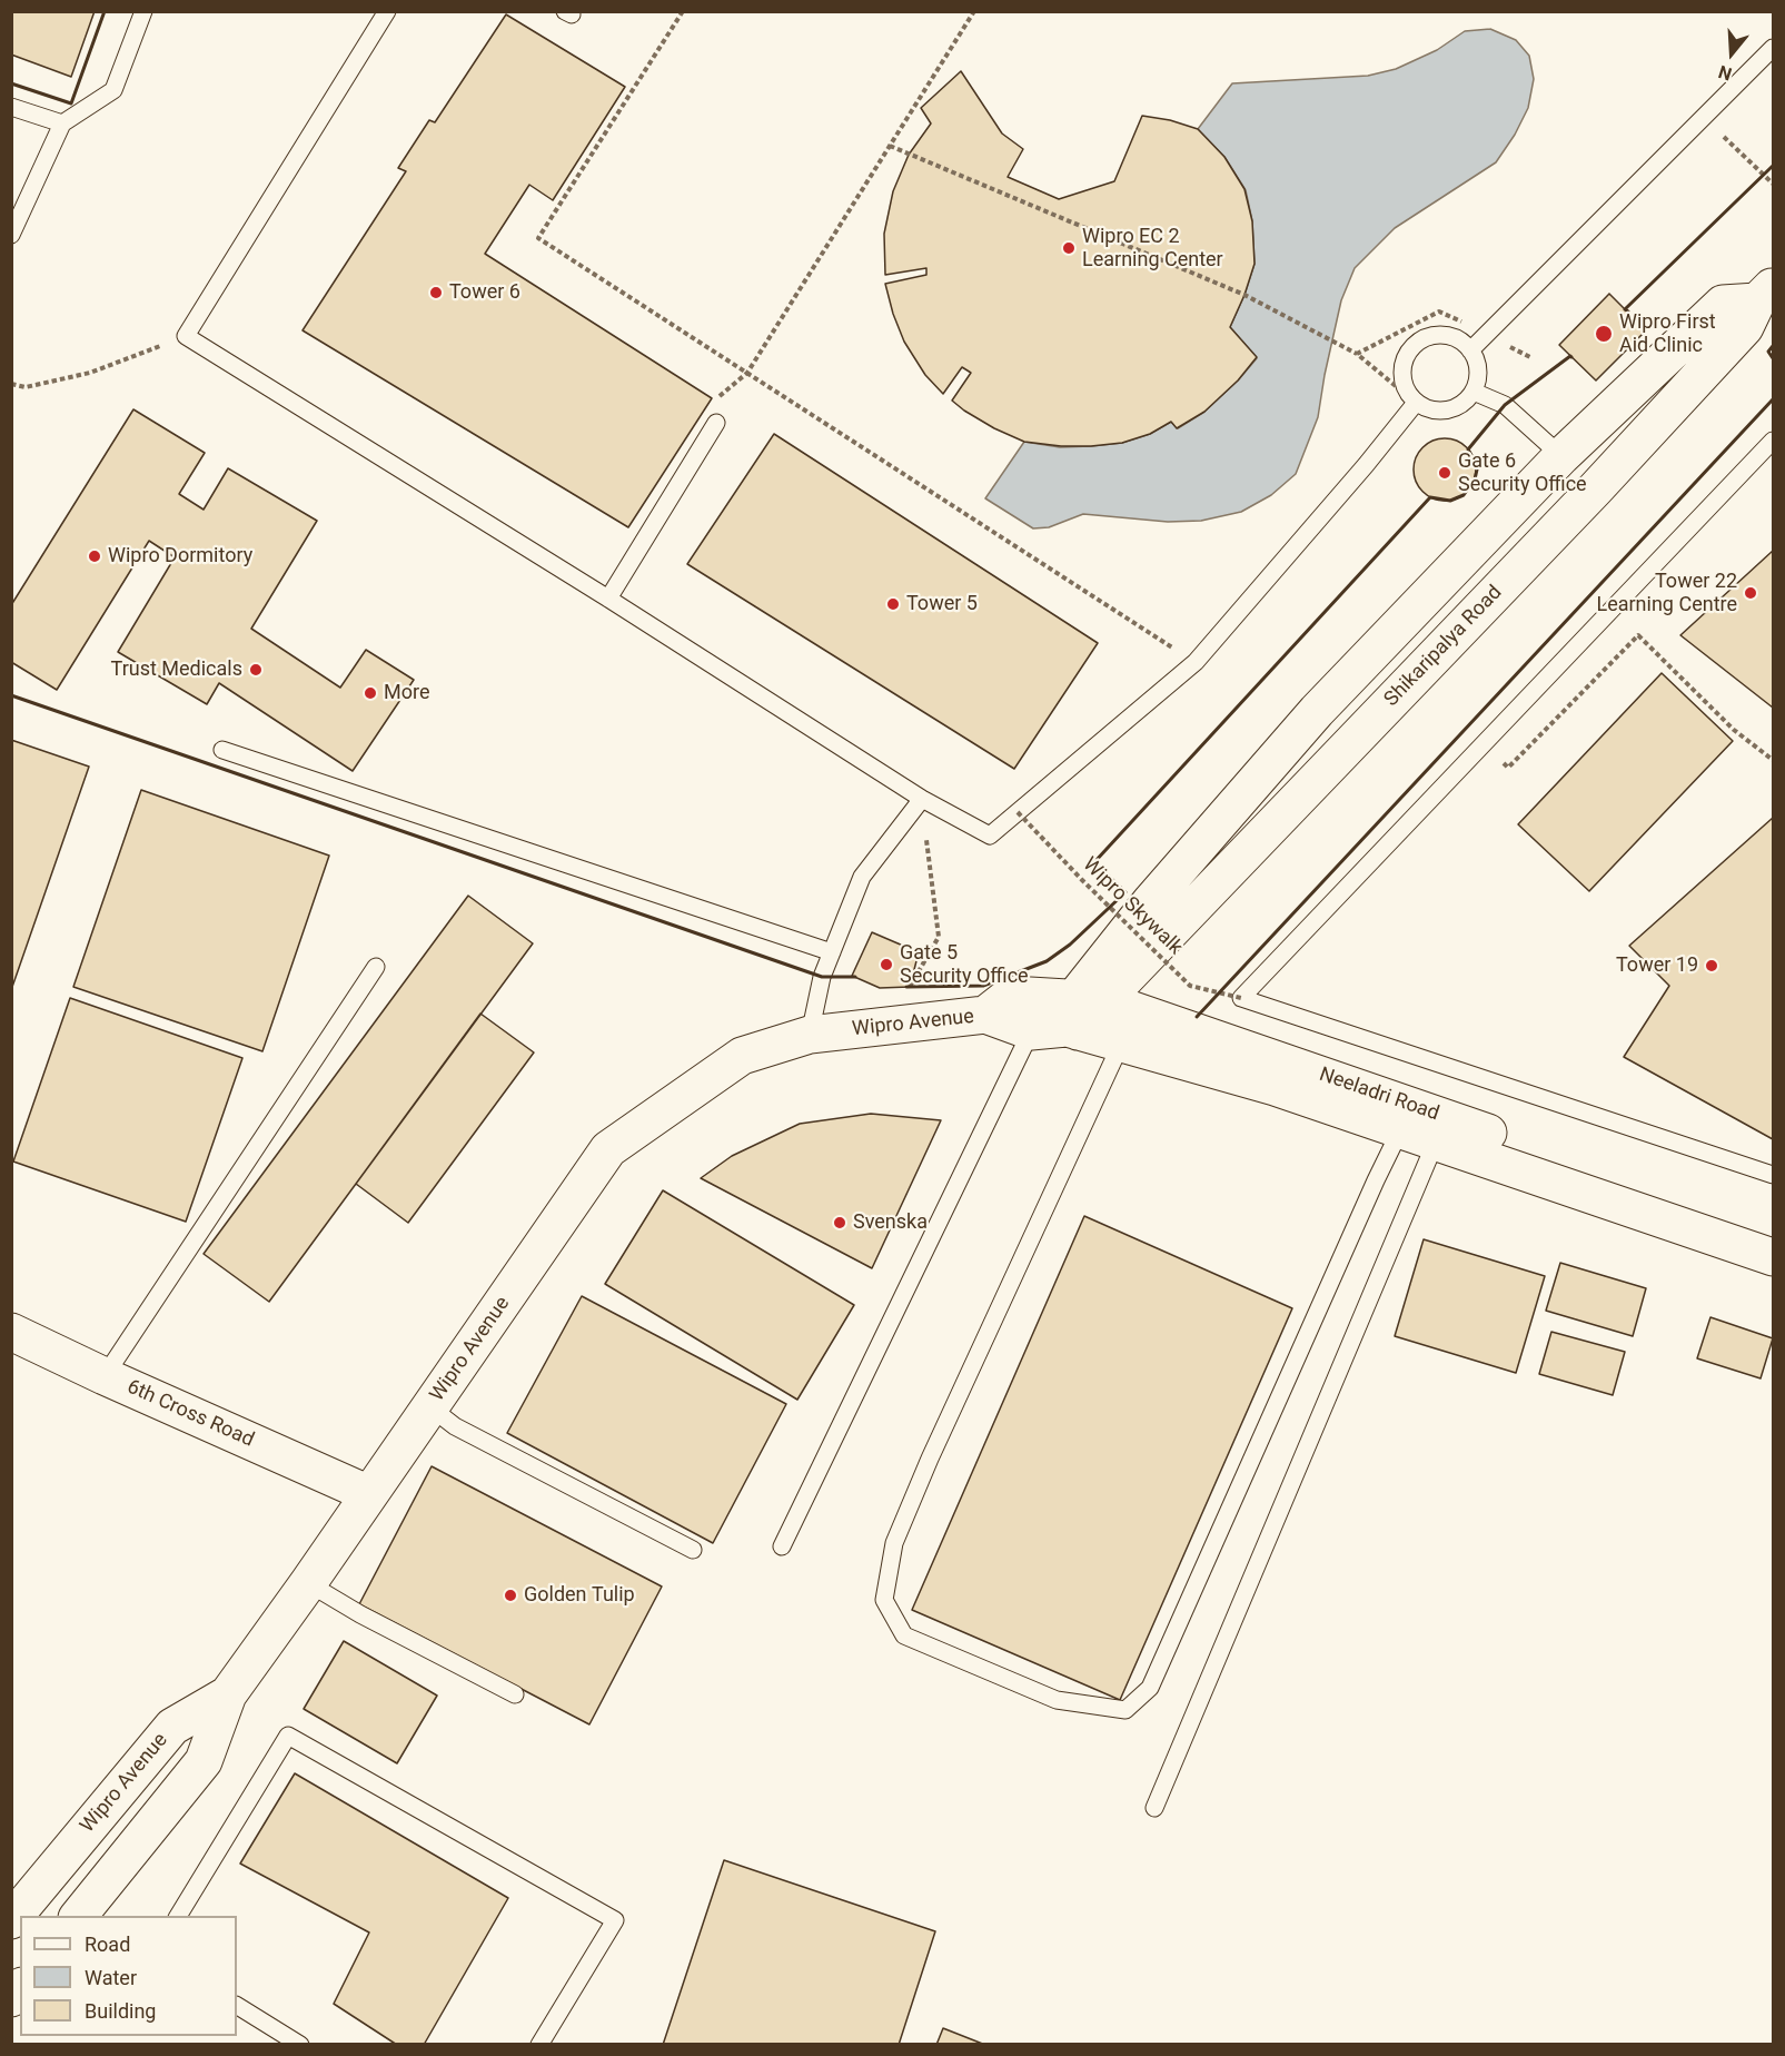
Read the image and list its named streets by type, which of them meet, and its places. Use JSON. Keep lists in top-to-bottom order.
{
  "streets": {
    "main road": [
      "Shikaripalya Road",
      "Wipro Avenue",
      "Neeladri Road",
      "6th Cross Road"
    ],
    "path": ["Wipro Skywalk"]
  },
  "crossings": [
    ["Shikaripalya Road", "Wipro Avenue"],
    ["Shikaripalya Road", "Neeladri Road"],
    ["Wipro Avenue", "Neeladri Road"],
    ["Wipro Avenue", "6th Cross Road"]
  ],
  "places": [
    "Wipro EC 2 Learning Center",
    "Tower 6",
    "Wipro First Aid Clinic",
    "Gate 6 Security Office",
    "Wipro Dormitory",
    "Tower 22 Learning Centre",
    "Tower 5",
    "Trust Medicals",
    "More",
    "Gate 5 Security Office",
    "Tower 19",
    "Svenska",
    "Golden Tulip"
  ],
  "legend": ["Road", "Water", "Building"],
  "north": "bottom"
}
